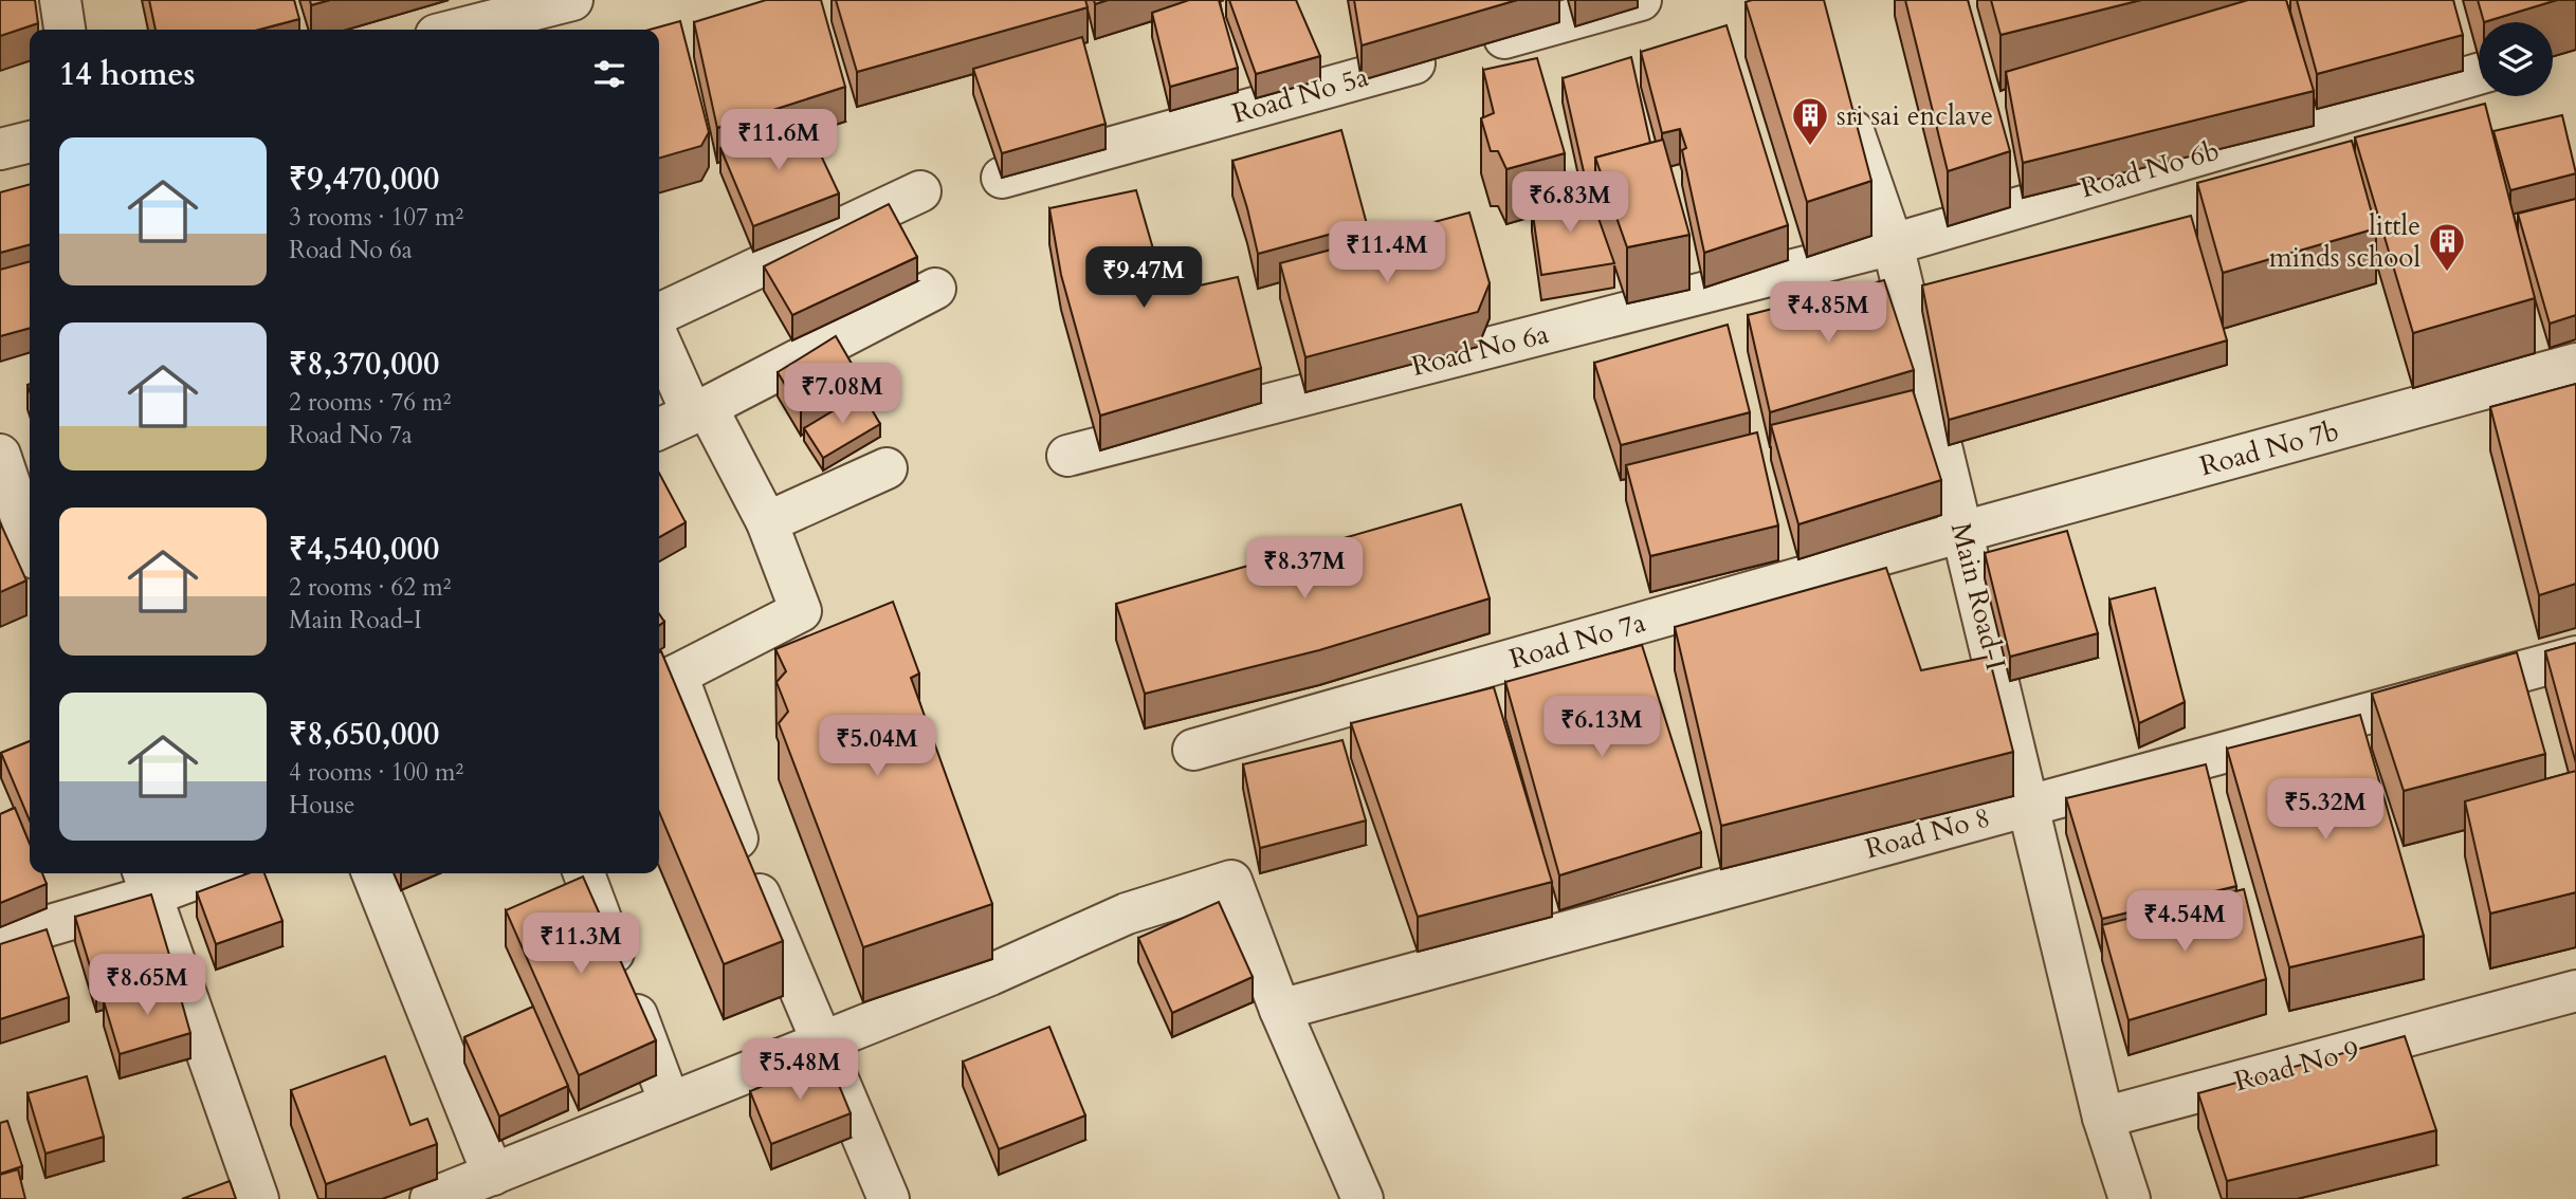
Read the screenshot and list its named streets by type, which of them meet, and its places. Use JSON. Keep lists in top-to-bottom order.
{
  "streets": {
    "street": [
      "Road No 5a",
      "Road No 6b",
      "Road No 6a",
      "Road No 7b",
      "Main Road-I",
      "Road No 7a",
      "Road No 8",
      "Road No 9"
    ]
  },
  "crossings": [
    ["Road No 6b", "Road No 6a"],
    ["Road No 6b", "Main Road-I"],
    ["Road No 6a", "Main Road-I"],
    ["Road No 7b", "Main Road-I"],
    ["Road No 7b", "Road No 7a"],
    ["Main Road-I", "Road No 7a"],
    ["Main Road-I", "Road No 8"],
    ["Main Road-I", "Road No 9"]
  ],
  "places": {
    "building": ["sri sai enclave", "little minds school"]
  },
  "page": {
    "heading": "14 homes",
    "price": [
      "₹11.6M",
      "₹6.83M",
      "₹11.4M",
      "₹9.47M",
      "₹4.85M",
      "₹7.08M",
      "₹8.37M",
      "₹6.13M",
      "₹5.04M",
      "₹5.32M",
      "₹4.54M",
      "₹11.3M",
      "₹8.65M",
      "₹5.48M"
    ],
    "list": [
      {
        "name": "₹9,470,000",
        "note": "3 rooms · 107 m² · Road No 6a"
      },
      {
        "name": "₹8,370,000",
        "note": "2 rooms · 76 m² · Road No 7a"
      },
      {
        "name": "₹4,540,000",
        "note": "2 rooms · 62 m² · Main Road-I"
      },
      {
        "name": "₹8,650,000",
        "note": "4 rooms · 100 m² · House"
      }
    ]
  }
}
